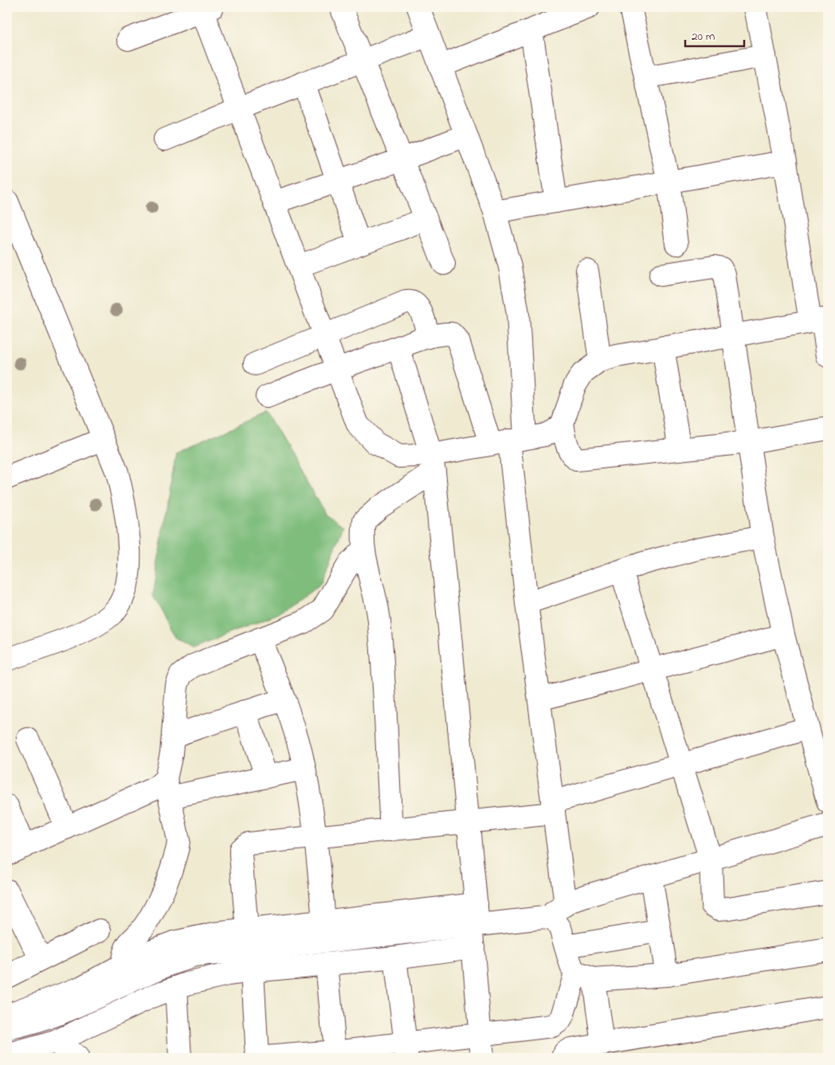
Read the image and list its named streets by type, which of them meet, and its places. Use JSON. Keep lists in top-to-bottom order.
{
  "scale_bar": "20 m"
}
